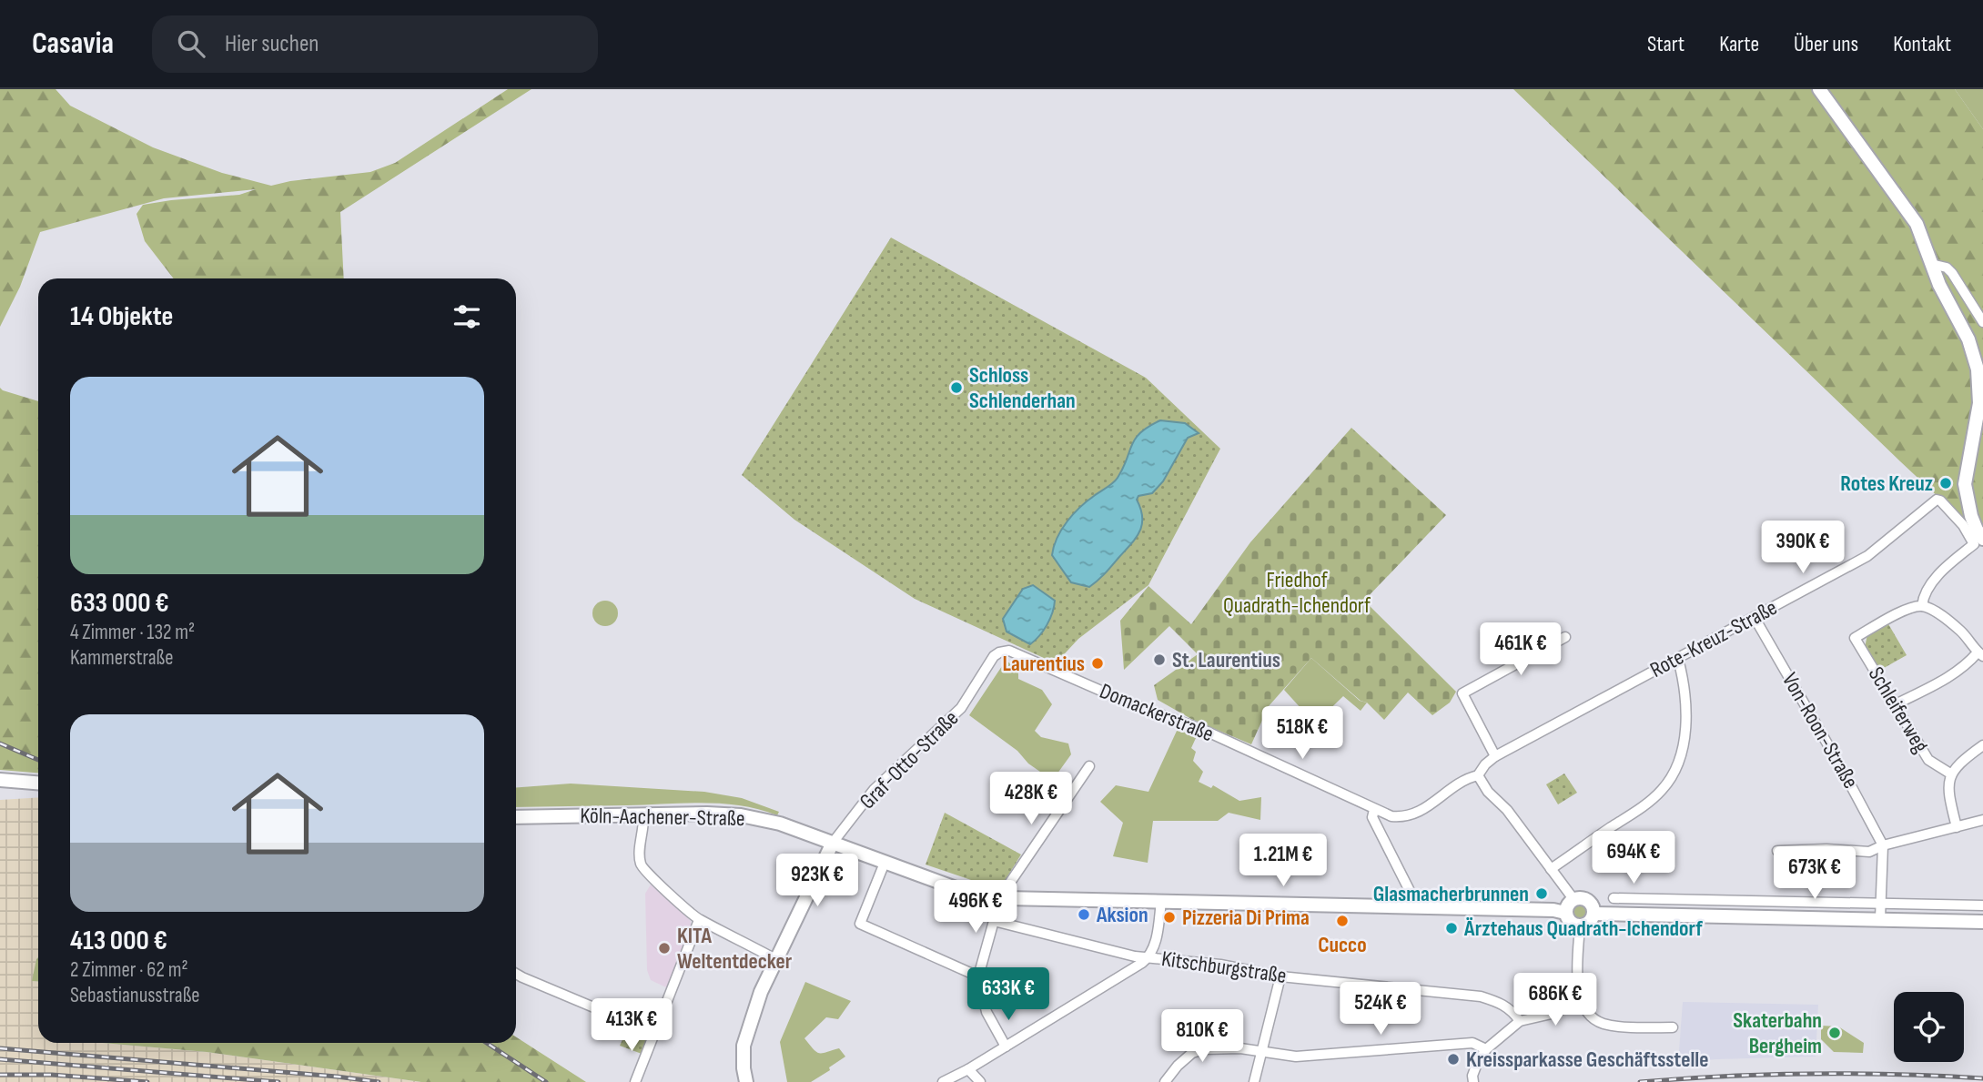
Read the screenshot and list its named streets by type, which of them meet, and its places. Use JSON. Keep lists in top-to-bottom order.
{
  "streets": {
    "main road": ["Graf-Otto-Straße", "Köln-Aachener-Straße"],
    "street": [
      "Rote-Kreuz-Straße",
      "Schleiferweg",
      "Domackerstraße",
      "Von-Roon-Straße",
      "Kitschburgstraße"
    ]
  },
  "crossings": [
    ["Rote-Kreuz-Straße", "Schleiferweg"],
    ["Rote-Kreuz-Straße", "Domackerstraße"],
    ["Rote-Kreuz-Straße", "Von-Roon-Straße"],
    ["Domackerstraße", "Graf-Otto-Straße"],
    ["Graf-Otto-Straße", "Köln-Aachener-Straße"]
  ],
  "parks": ["Friedhof Quadrath-Ichendorf"],
  "places": [
    "Schloss Schlenderhan",
    "Rotes Kreuz",
    "St. Laurentius",
    "Laurentius",
    "Glasmacherbrunnen",
    "Aksion",
    "Pizzeria Di Prima",
    "Cucco",
    "Ärztehaus Quadrath-Ichendorf",
    "KITA Weltentdecker",
    "Skaterbahn Bergheim",
    "Kreissparkasse Geschäftsstelle"
  ],
  "page": {
    "header": "Casavia",
    "search": "Hier suchen",
    "nav": [
      "Start",
      "Karte",
      "Über uns",
      "Kontakt"
    ],
    "heading": "14 Objekte",
    "list": [
      {
        "name": "633 000 €",
        "note": "4 Zimmer · 132 m² · Kammerstraße"
      },
      {
        "name": "413 000 €",
        "note": "2 Zimmer · 62 m² · Sebastianusstraße"
      }
    ],
    "price": [
      "390K €",
      "461K €",
      "518K €",
      "428K €",
      "694K €",
      "1.21M €",
      "673K €",
      "923K €",
      "496K €",
      "633K €",
      "686K €",
      "524K €",
      "413K €",
      "810K €"
    ]
  }
}
